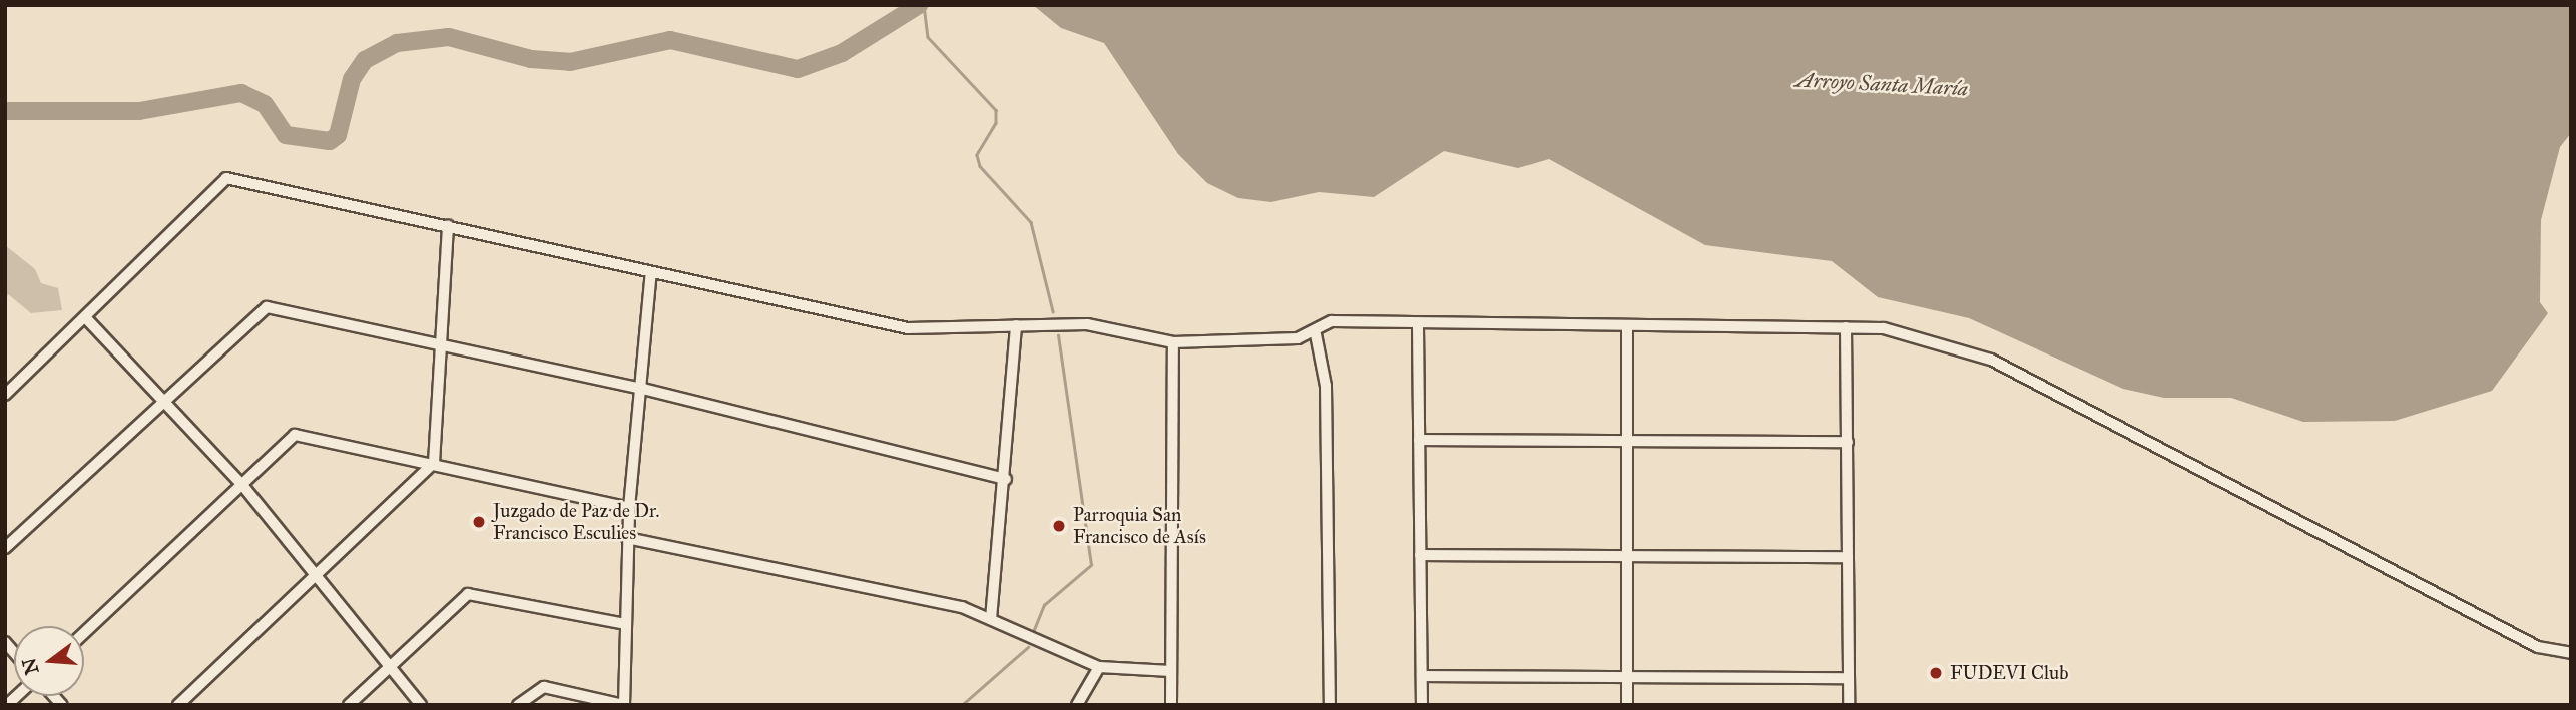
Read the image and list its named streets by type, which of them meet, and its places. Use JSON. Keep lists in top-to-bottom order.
{
  "water": ["Arroyo Santa María"],
  "places": ["Juzgado de Paz de Dr. Francisco Esculies", "Parroquia San Francisco de Asís", "FUDEVI Club"],
  "north": "left"
}
